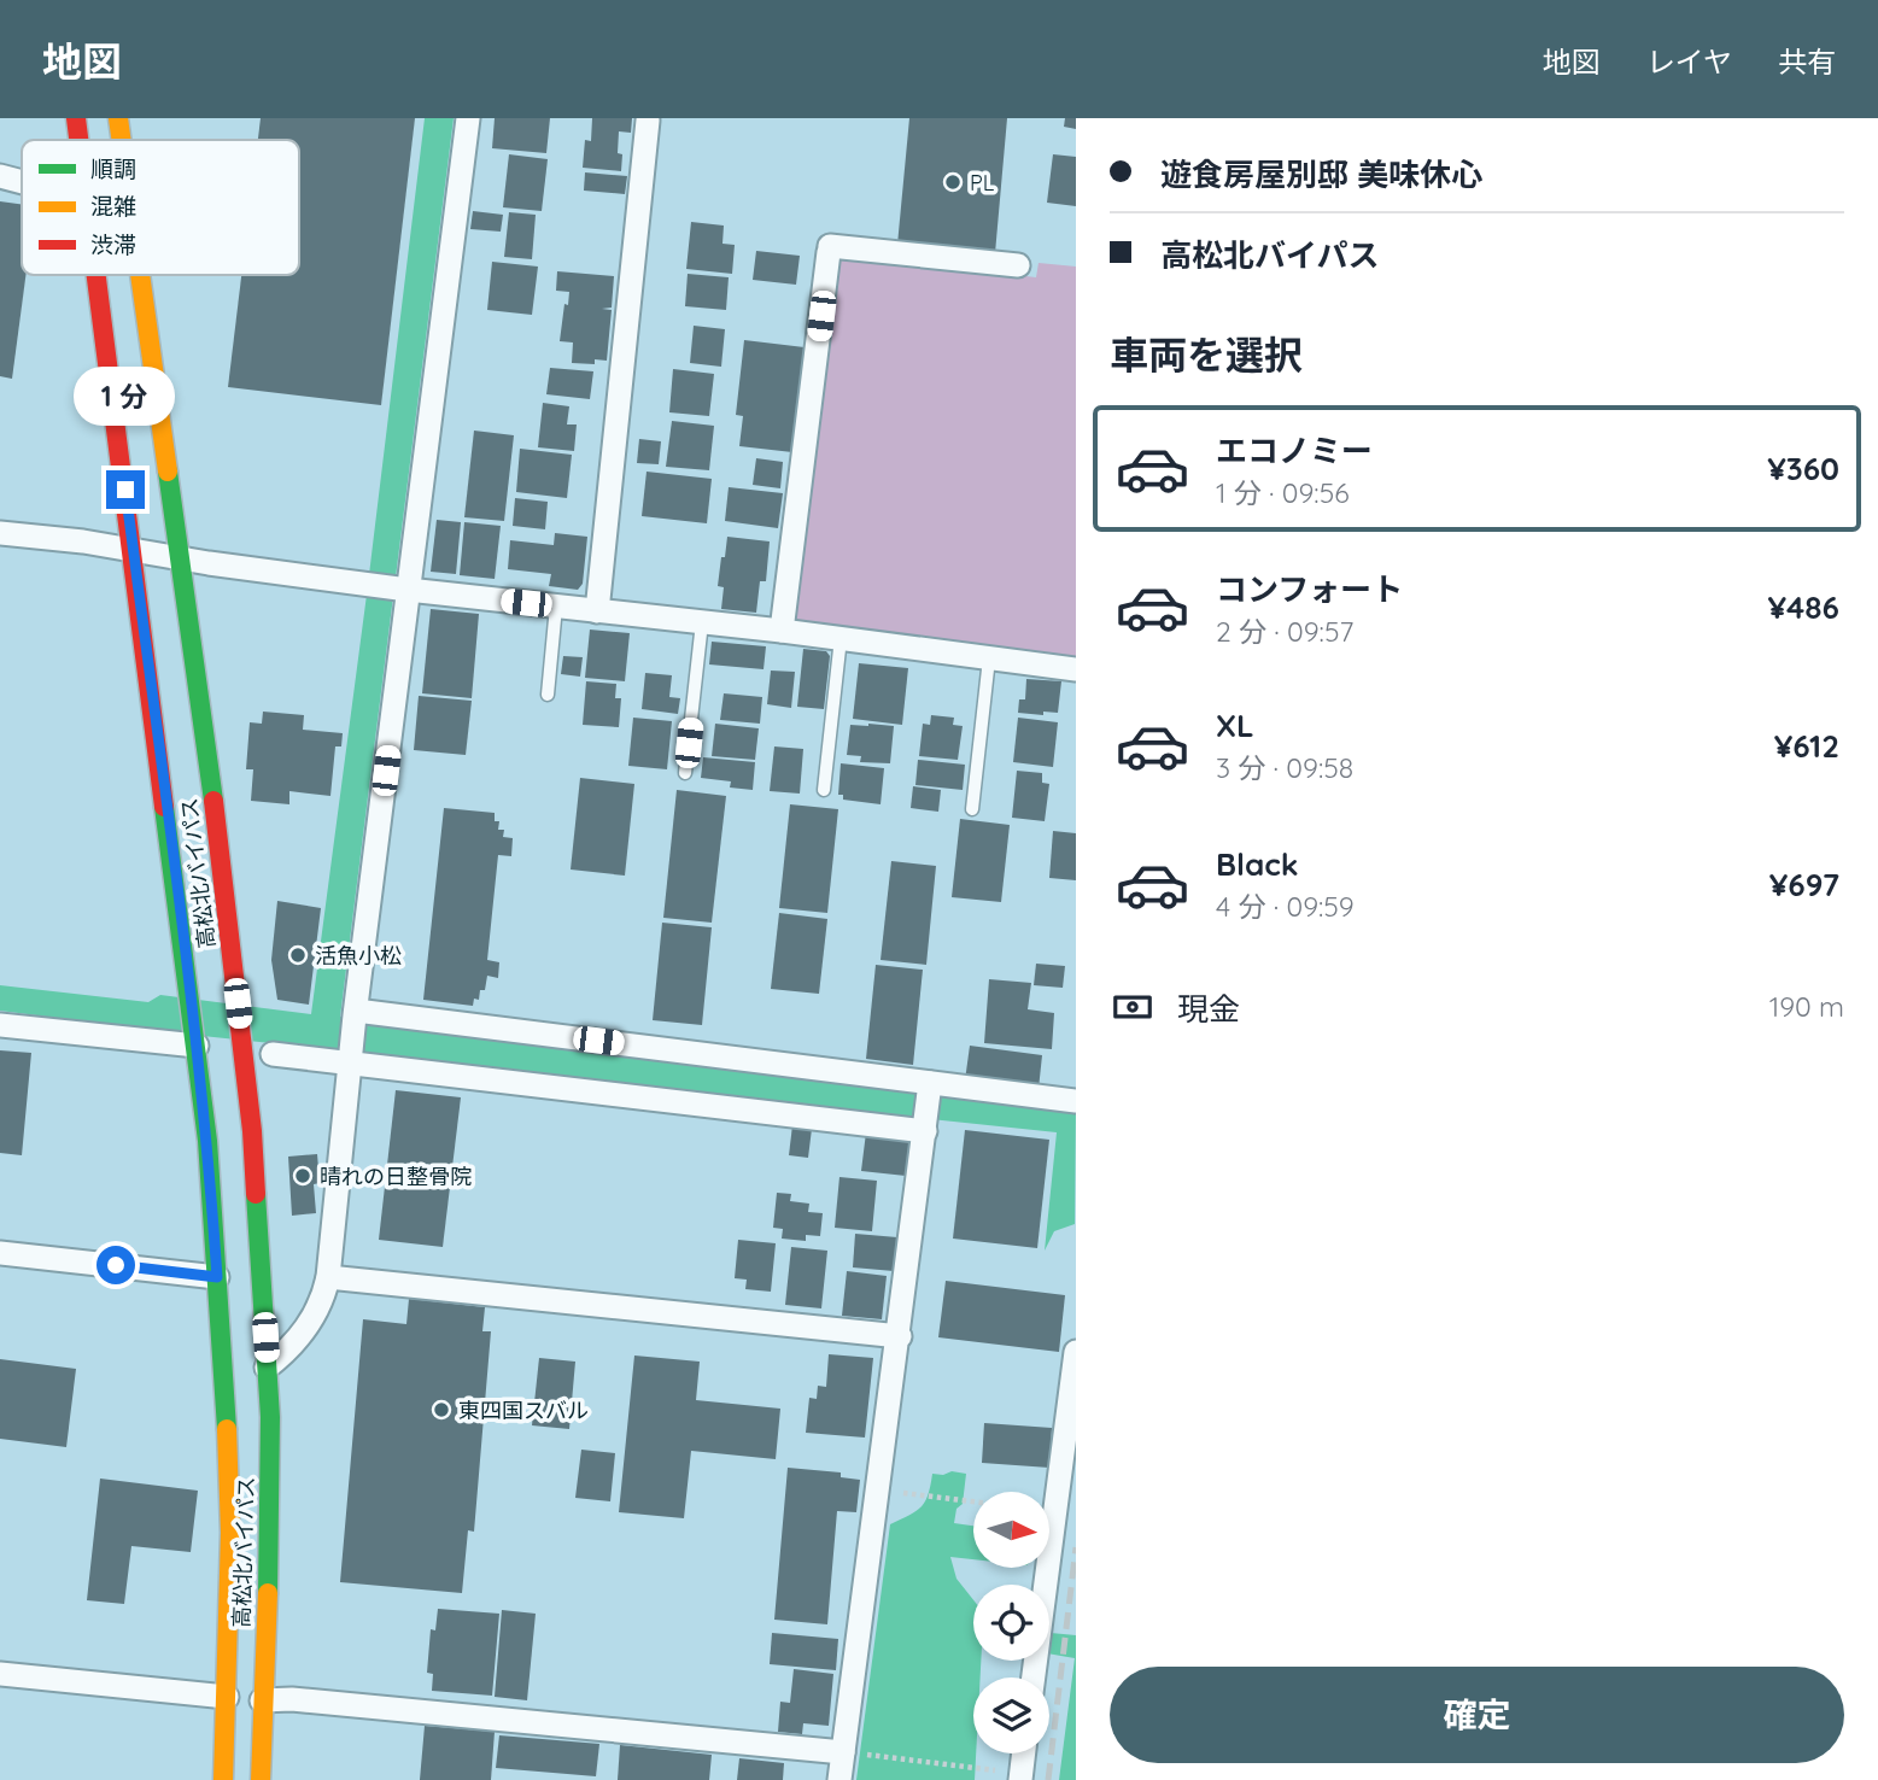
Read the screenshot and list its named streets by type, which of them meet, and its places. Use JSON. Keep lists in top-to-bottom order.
{
  "streets": {
    "highway": ["高松北バイパス"]
  },
  "places": [
    "PL",
    "活魚小松",
    "晴れの日整骨院",
    "東四国スバル"
  ],
  "legend": ["順調", "混雑", "渋滞"],
  "north": "right",
  "page": {
    "header": "地図",
    "nav": ["地図", "レイヤ", "共有"],
    "banner": ["遊食房屋別邸 美味休心", "高松北バイパス"],
    "heading": "車両を選択",
    "bubble": "1 分",
    "list": [
      {
        "name": "エコノミー",
        "note": "1 分 · 09:56",
        "value": "¥360"
      },
      {
        "name": "コンフォート",
        "note": "2 分 · 09:57",
        "value": "¥486"
      },
      {
        "name": "XL",
        "note": "3 分 · 09:58",
        "value": "¥612"
      },
      {
        "name": "Black",
        "note": "4 分 · 09:59",
        "value": "¥697"
      }
    ],
    "pay": ["現金", "190 m"],
    "buttons": "確定"
  }
}
